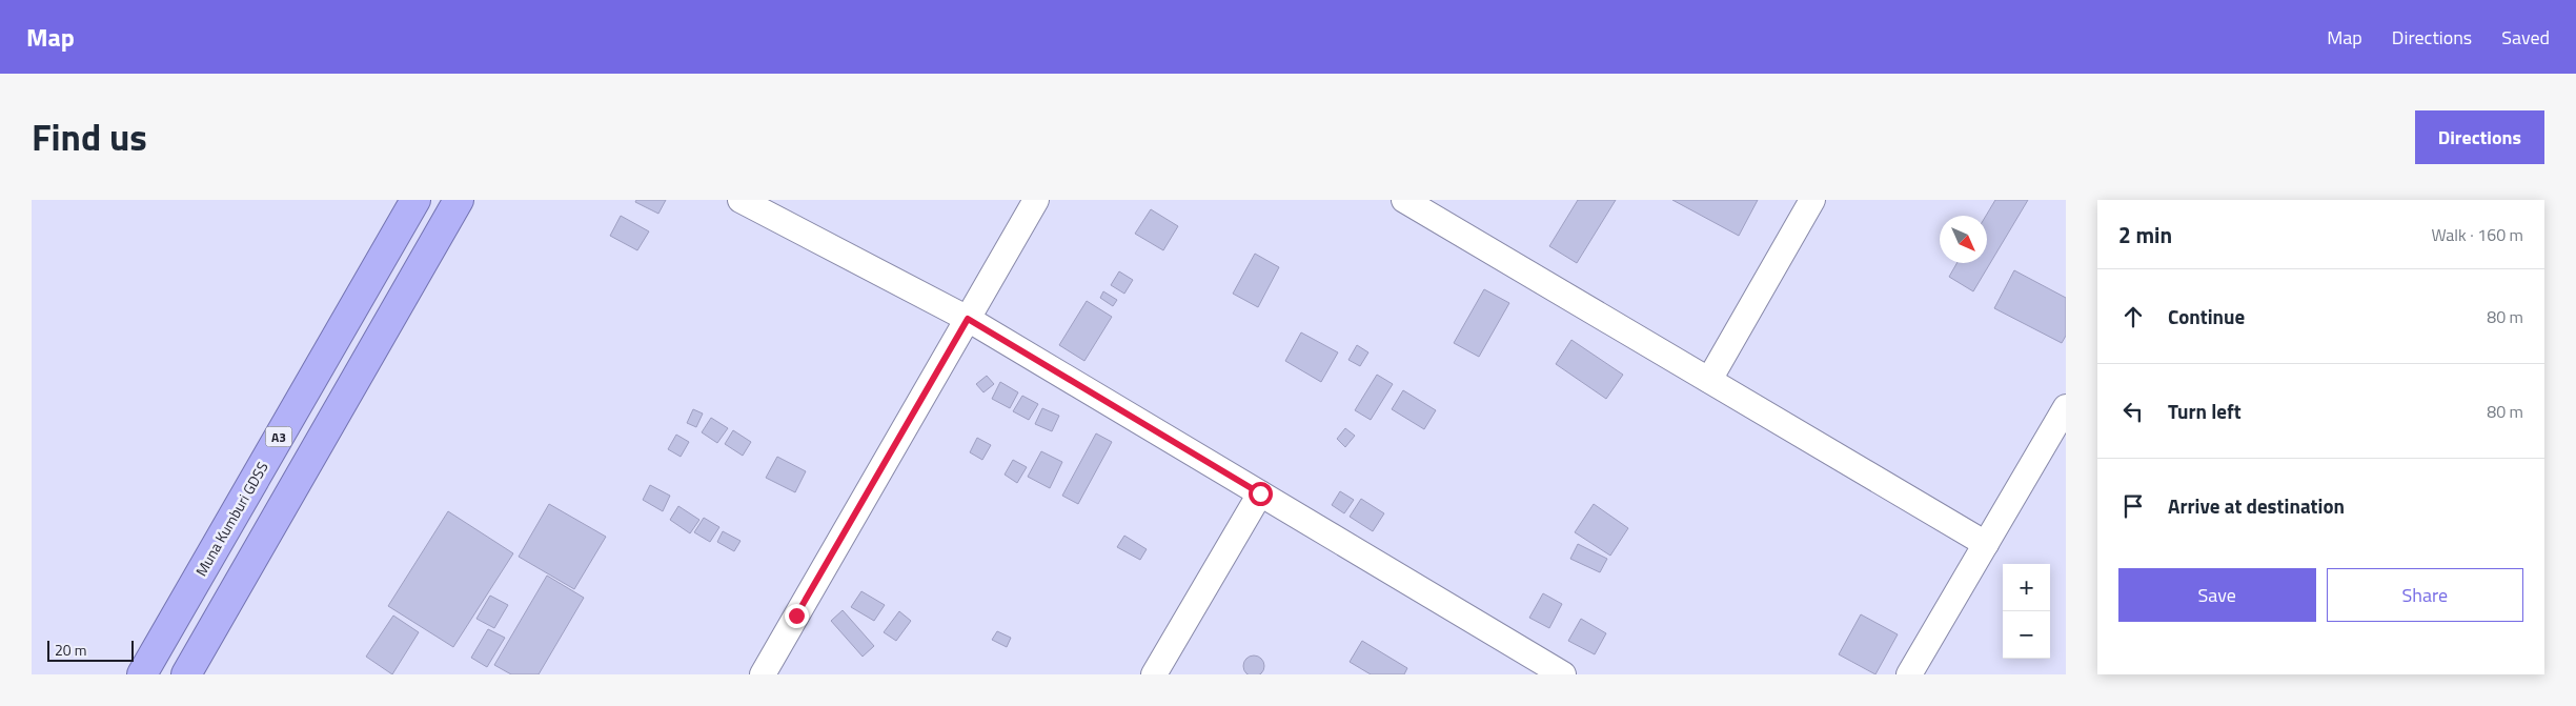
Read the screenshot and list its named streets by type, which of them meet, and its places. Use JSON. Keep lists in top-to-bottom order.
{
  "streets": {
    "highway": ["A3", "Muna Kumburi GDSS"]
  },
  "scale_bar": "20 m",
  "north": "bottom right",
  "page": {
    "header": "Map",
    "nav": ["Map", "Directions", "Saved"],
    "title": "Find us",
    "buttons": [
      "Directions",
      ["Save", "Share"]
    ],
    "heading": ["2 min", "Walk · 160 m"],
    "list": [
      ["Continue", "80 m"],
      ["Turn left", "80 m"],
      "Arrive at destination"
    ],
    "map_buttons": ["+", "−"],
    "scale": "20 m"
  }
}
